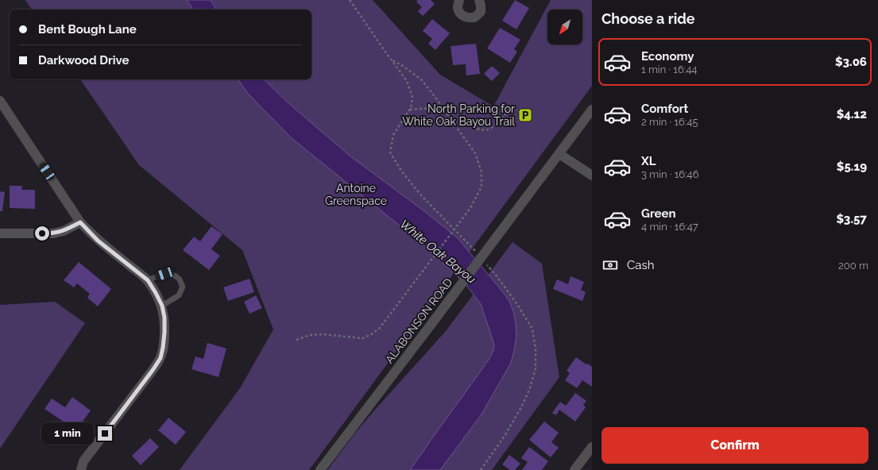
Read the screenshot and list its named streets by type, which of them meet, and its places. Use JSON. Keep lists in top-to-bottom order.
{
  "streets": {
    "street": ["ALABONSON ROAD"]
  },
  "water": ["White Oak Bayou"],
  "parks": ["Antoine Greenspace"],
  "places": {
    "parking": ["North Parking for White Oak Bayou Trail"]
  },
  "north": "bottom left",
  "page": {
    "heading": "Choose a ride",
    "banner": ["Bent Bough Lane", "Darkwood Drive"],
    "list": [
      {
        "name": "Economy",
        "note": "1 min · 16:44",
        "value": "$3.06"
      },
      {
        "name": "Comfort",
        "note": "2 min · 16:45",
        "value": "$4.12"
      },
      {
        "name": "XL",
        "note": "3 min · 16:46",
        "value": "$5.19"
      },
      {
        "name": "Green",
        "note": "4 min · 16:47",
        "value": "$3.57"
      }
    ],
    "pay": ["Cash", "200 m"],
    "buttons": "Confirm",
    "bubble": "1 min"
  }
}
